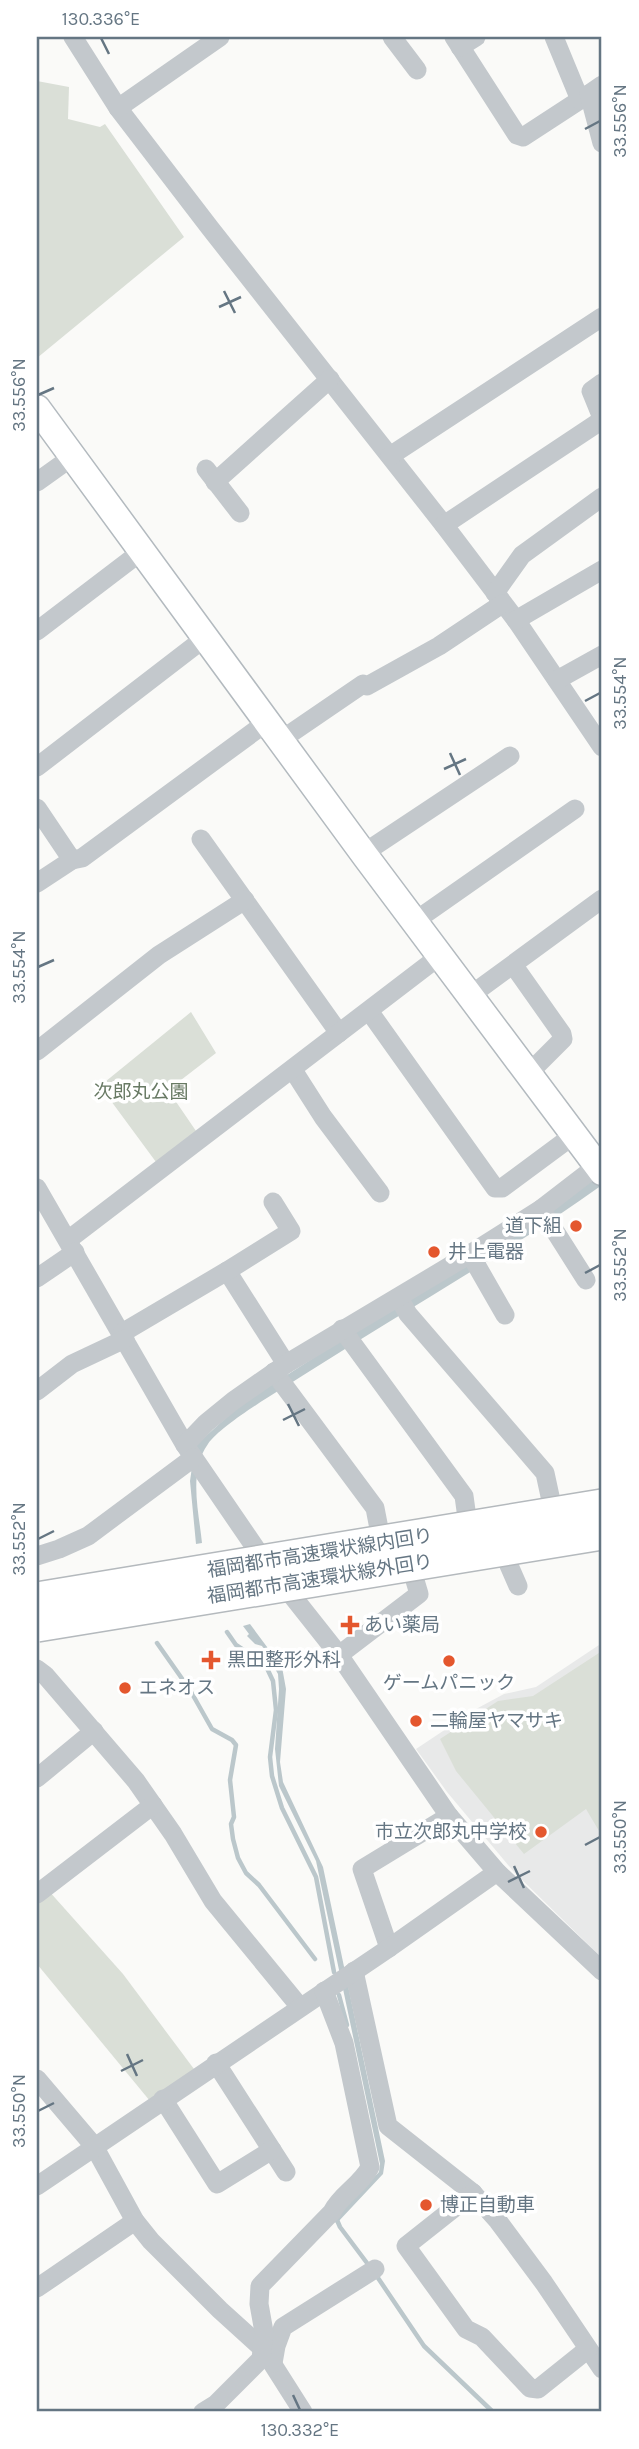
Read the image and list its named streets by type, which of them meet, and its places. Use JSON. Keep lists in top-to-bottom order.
{
  "streets": {
    "highway": ["福岡都市高速環状線内回り", "福岡都市高速環状線外回り"]
  },
  "parks": ["次郎丸公園"],
  "places": {
    "other": [
      "道下組",
      "井上電器",
      "ゲームパニック",
      "エネオス",
      "二輪屋ヤマサキ",
      "市立次郎丸中学校",
      "博正自動車"
    ],
    "health": ["あい薬局", "黒田整形外科"]
  },
  "coordinates": [
    "130.336°E",
    "33.556°N",
    "33.554°N",
    "33.552°N",
    "33.550°N",
    "130.332°E"
  ]
}
